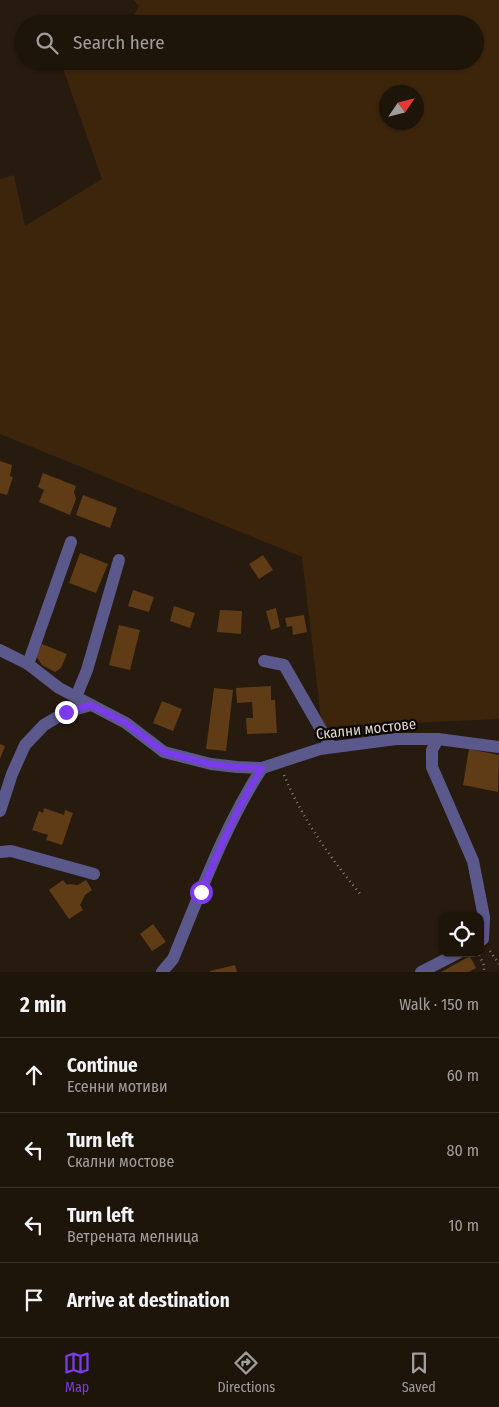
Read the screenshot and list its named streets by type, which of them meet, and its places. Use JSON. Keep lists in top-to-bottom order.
{
  "streets": {
    "street": ["Скални мостове"]
  },
  "north": "top right",
  "page": {
    "search": "Search here",
    "heading": ["2 min", "Walk · 150 m"],
    "list": [
      ["Continue", "Есенни мотиви", "60 m"],
      ["Turn left", "Скални мостове", "80 m"],
      ["Turn left", "Ветрената мелница", "10 m"],
      "Arrive at destination"
    ],
    "nav": ["Map", "Directions", "Saved"]
  }
}
